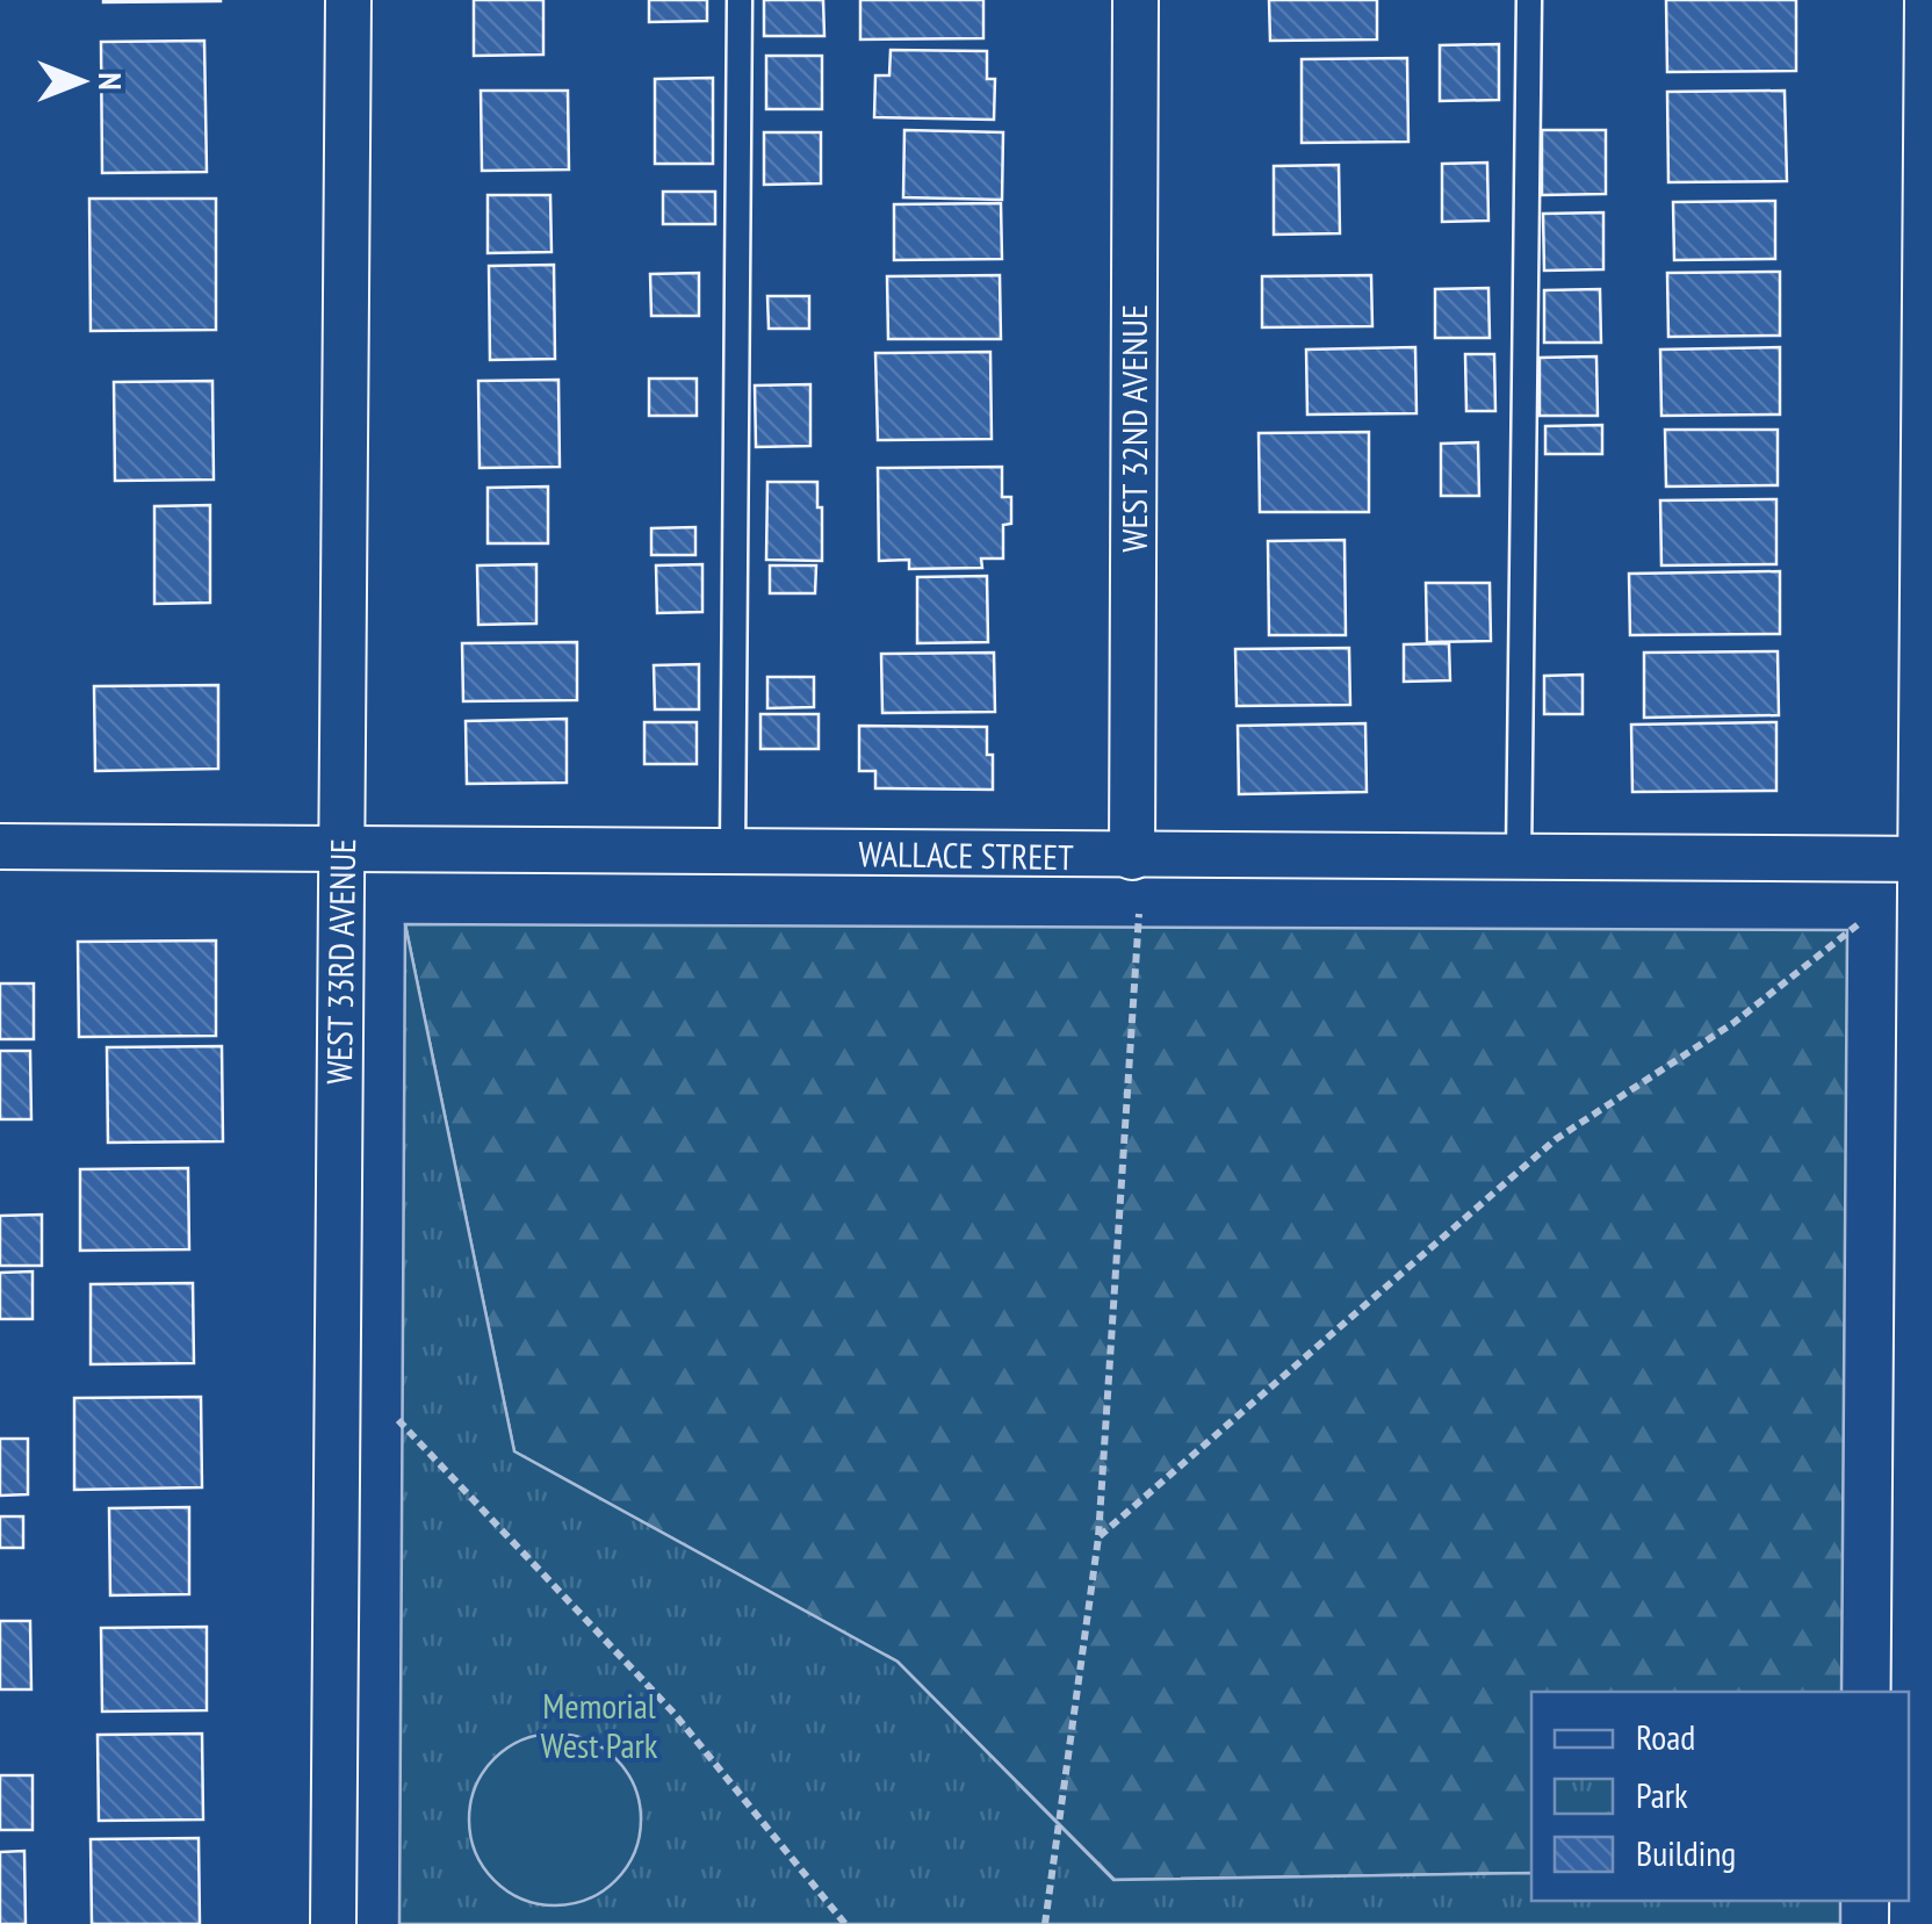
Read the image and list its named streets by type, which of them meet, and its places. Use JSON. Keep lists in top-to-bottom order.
{
  "streets": {
    "street": ["WEST 32ND AVENUE", "WALLACE STREET", "WEST 33RD AVENUE"]
  },
  "crossings": [
    ["WEST 32ND AVENUE", "WALLACE STREET"],
    ["WALLACE STREET", "WEST 33RD AVENUE"]
  ],
  "parks": ["Memorial West Park"],
  "legend": ["Road", "Park", "Building"],
  "north": "right"
}
